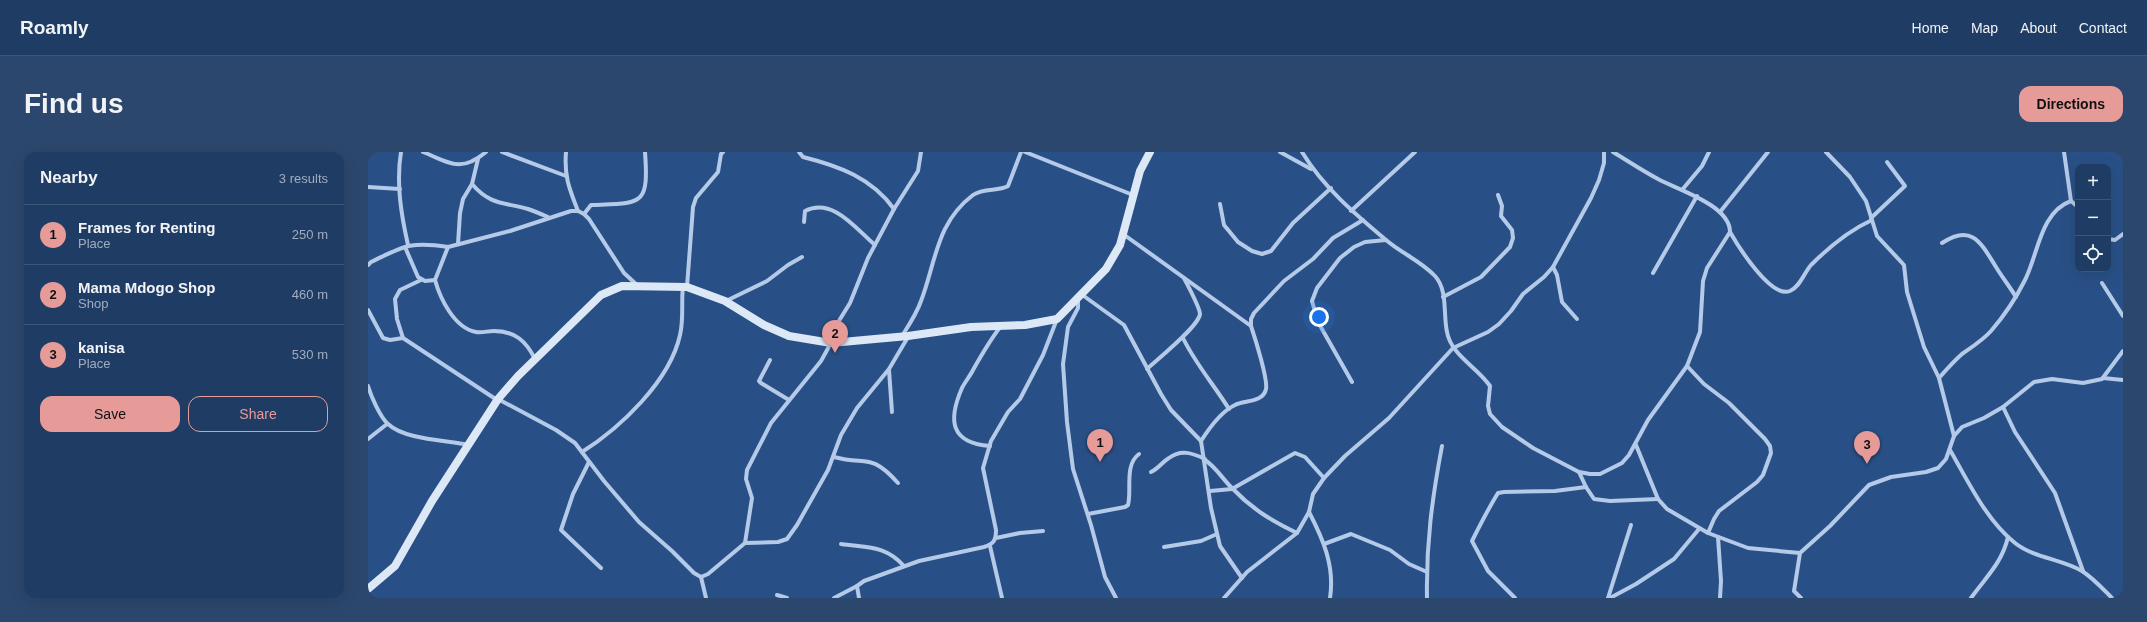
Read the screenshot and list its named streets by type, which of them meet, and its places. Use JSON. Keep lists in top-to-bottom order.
{
  "page": {
    "header": "Roamly",
    "nav": [
      "Home",
      "Map",
      "About",
      "Contact"
    ],
    "buttons": [
      "Directions",
      ["Save", "Share"]
    ],
    "title": "Find us",
    "heading": ["Nearby", "3 results"],
    "map_buttons": ["+", "−"],
    "list": [
      {
        "mark": "1",
        "name": "Frames for Renting",
        "note": "Place",
        "value": "250 m"
      },
      {
        "mark": "2",
        "name": "Mama Mdogo Shop",
        "note": "Shop",
        "value": "460 m"
      },
      {
        "mark": "3",
        "name": "kanisa",
        "note": "Place",
        "value": "530 m"
      }
    ],
    "pins": ["2", "1", "3"]
  }
}
